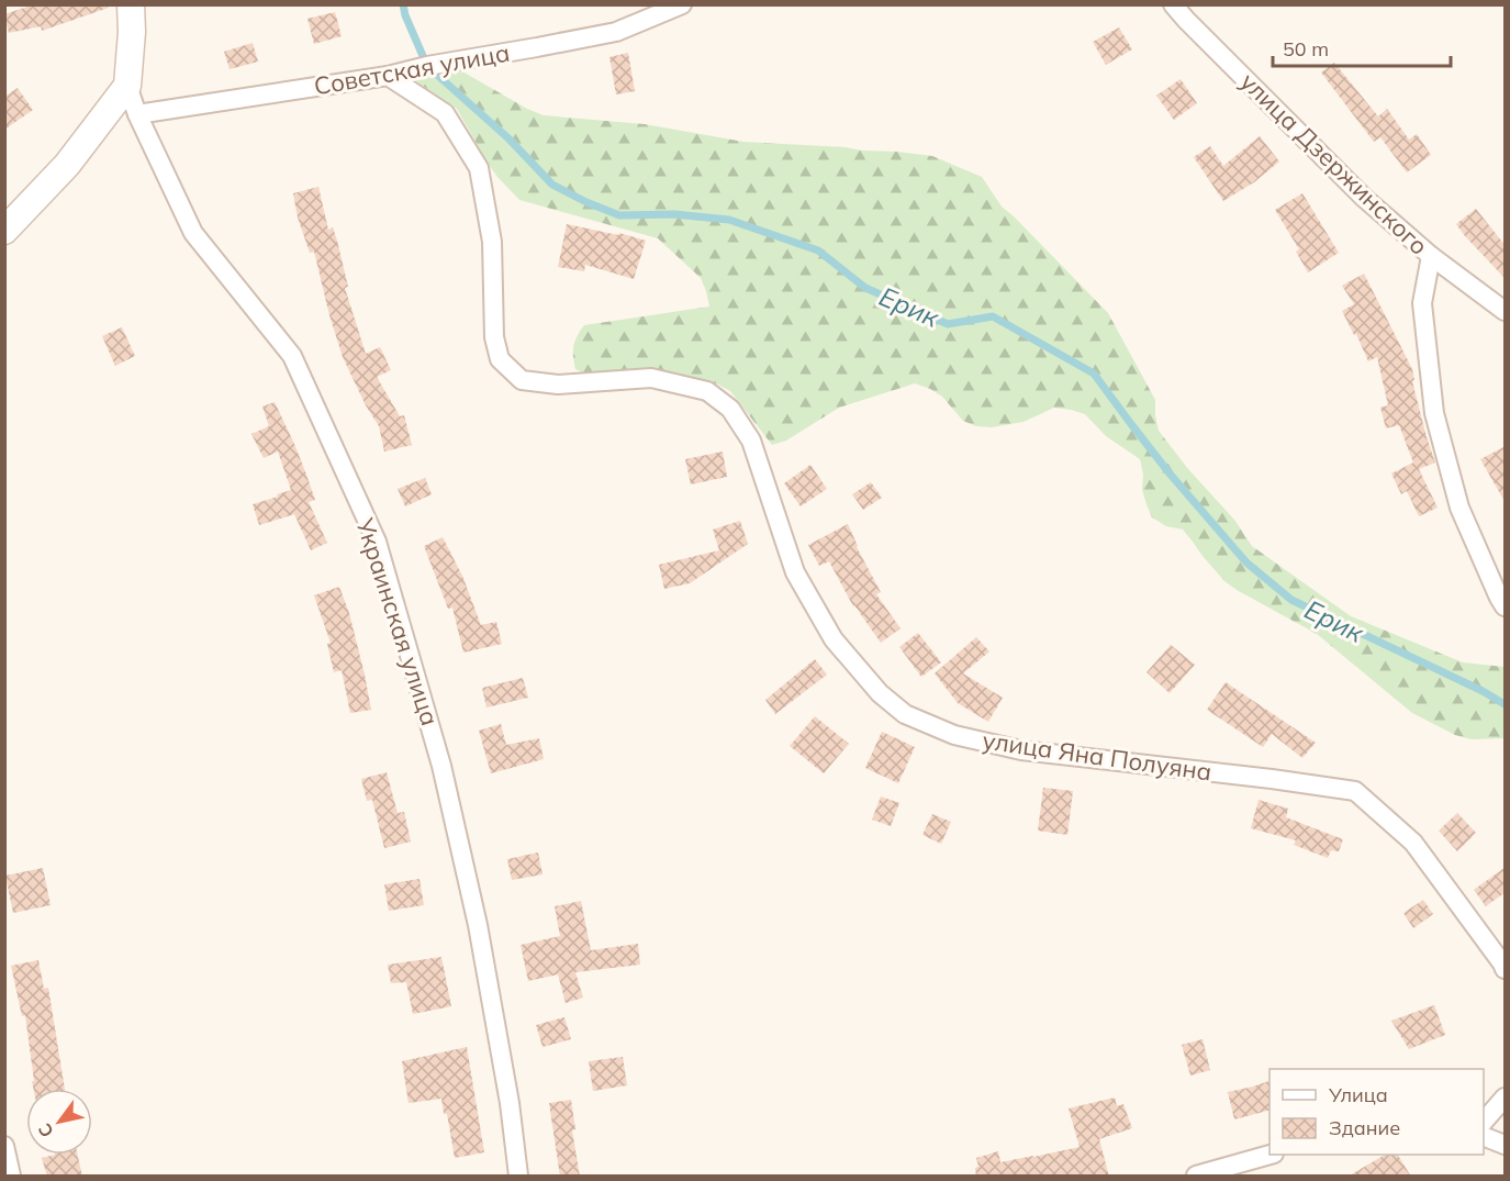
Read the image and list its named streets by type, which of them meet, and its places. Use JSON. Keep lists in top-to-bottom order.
{
  "streets": {
    "street": [
      "Советская улица",
      "улица Дзержинского",
      "Украинская улица",
      "улица Яна Полуяна"
    ]
  },
  "crossings": [
    ["Советская улица", "Украинская улица"],
    ["Советская улица", "улица Яна Полуяна"]
  ],
  "water": ["Ерик"],
  "legend": ["Улица", "Здание"],
  "scale_bar": "50 m",
  "north": "bottom left"
}
